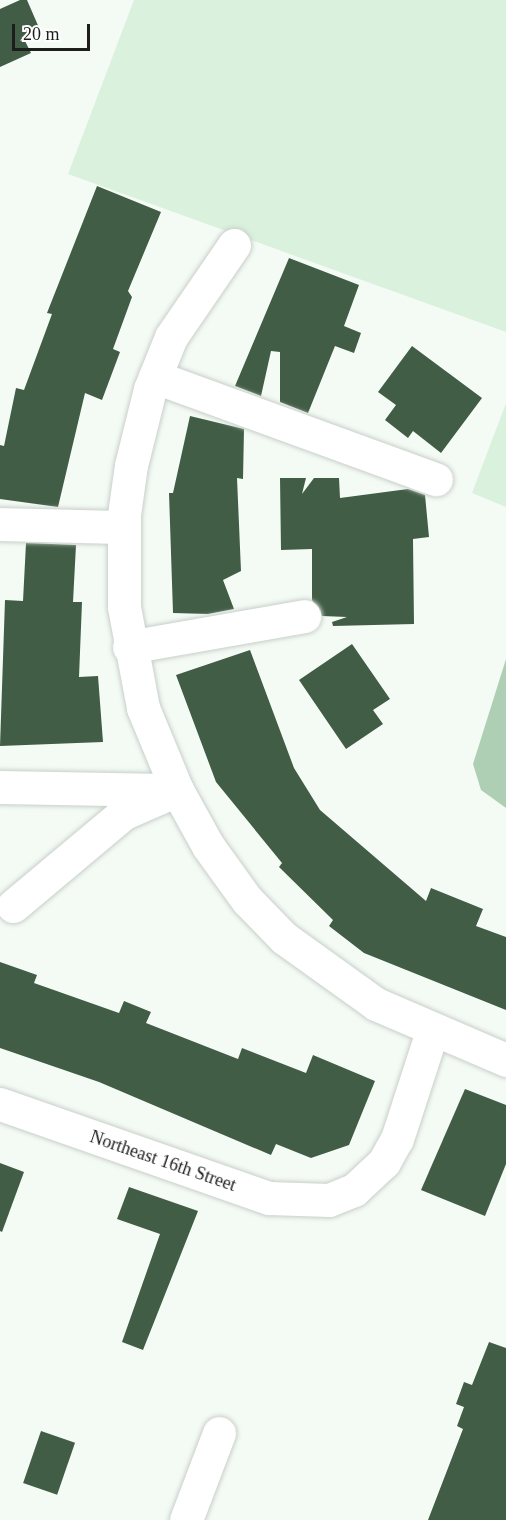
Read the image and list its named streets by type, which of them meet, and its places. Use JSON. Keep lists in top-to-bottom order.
{
  "streets": {
    "street": ["Northeast 16th Street"]
  },
  "scale_bar": "20 m"
}
